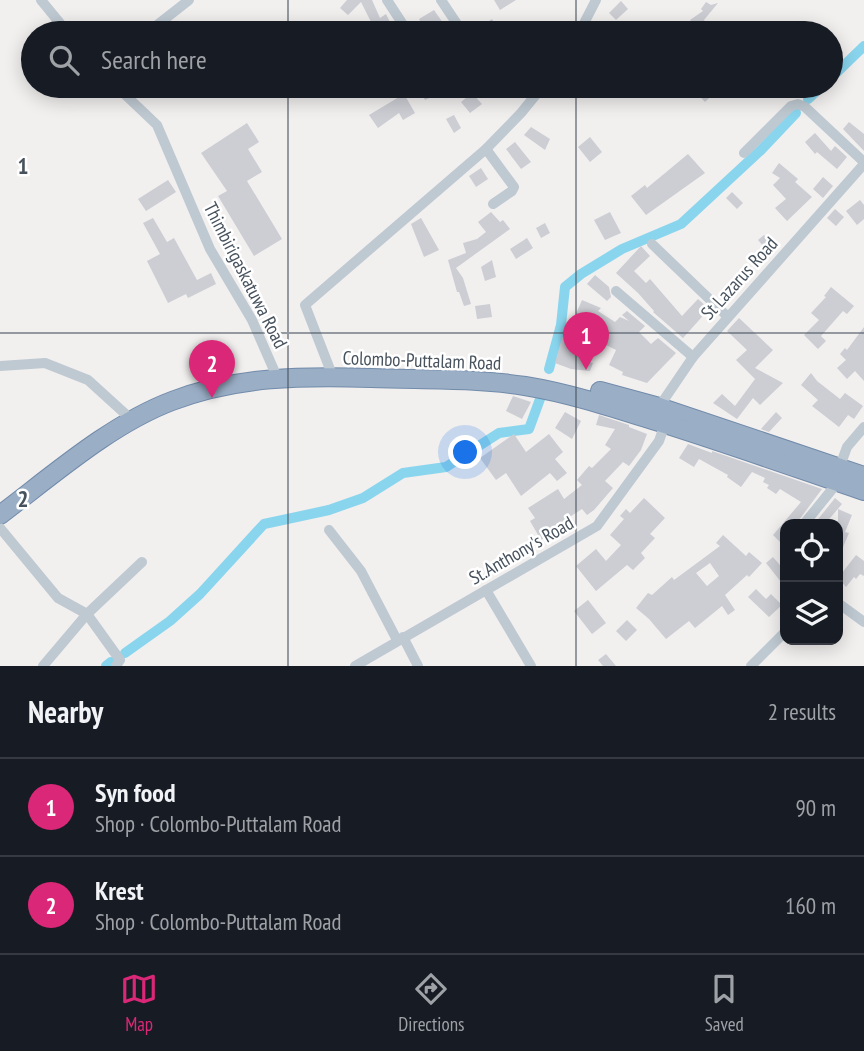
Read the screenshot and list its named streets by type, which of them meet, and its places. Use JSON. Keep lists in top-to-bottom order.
{
  "streets": {
    "highway": ["Colombo-Puttalam Road"],
    "street": ["Thimbirigaskatuwa Road", "St Lazarus Road", "St.Anthony's Road"]
  },
  "crossings": [
    ["Thimbirigaskatuwa Road", "Colombo-Puttalam Road"],
    ["St Lazarus Road", "Colombo-Puttalam Road"],
    ["St Lazarus Road", "St.Anthony's Road"],
    ["Colombo-Puttalam Road", "St.Anthony's Road"]
  ],
  "page": {
    "search": "Search here",
    "pins": ["1", "2"],
    "heading": ["Nearby", "2 results"],
    "list": [
      {
        "mark": "1",
        "name": "Syn food",
        "note": "Shop · Colombo-Puttalam Road",
        "value": "90 m"
      },
      {
        "mark": "2",
        "name": "Krest",
        "note": "Shop · Colombo-Puttalam Road",
        "value": "160 m"
      }
    ],
    "nav": ["Map", "Directions", "Saved"]
  },
  "grid": {
    "rows": ["1", "2"]
  }
}
